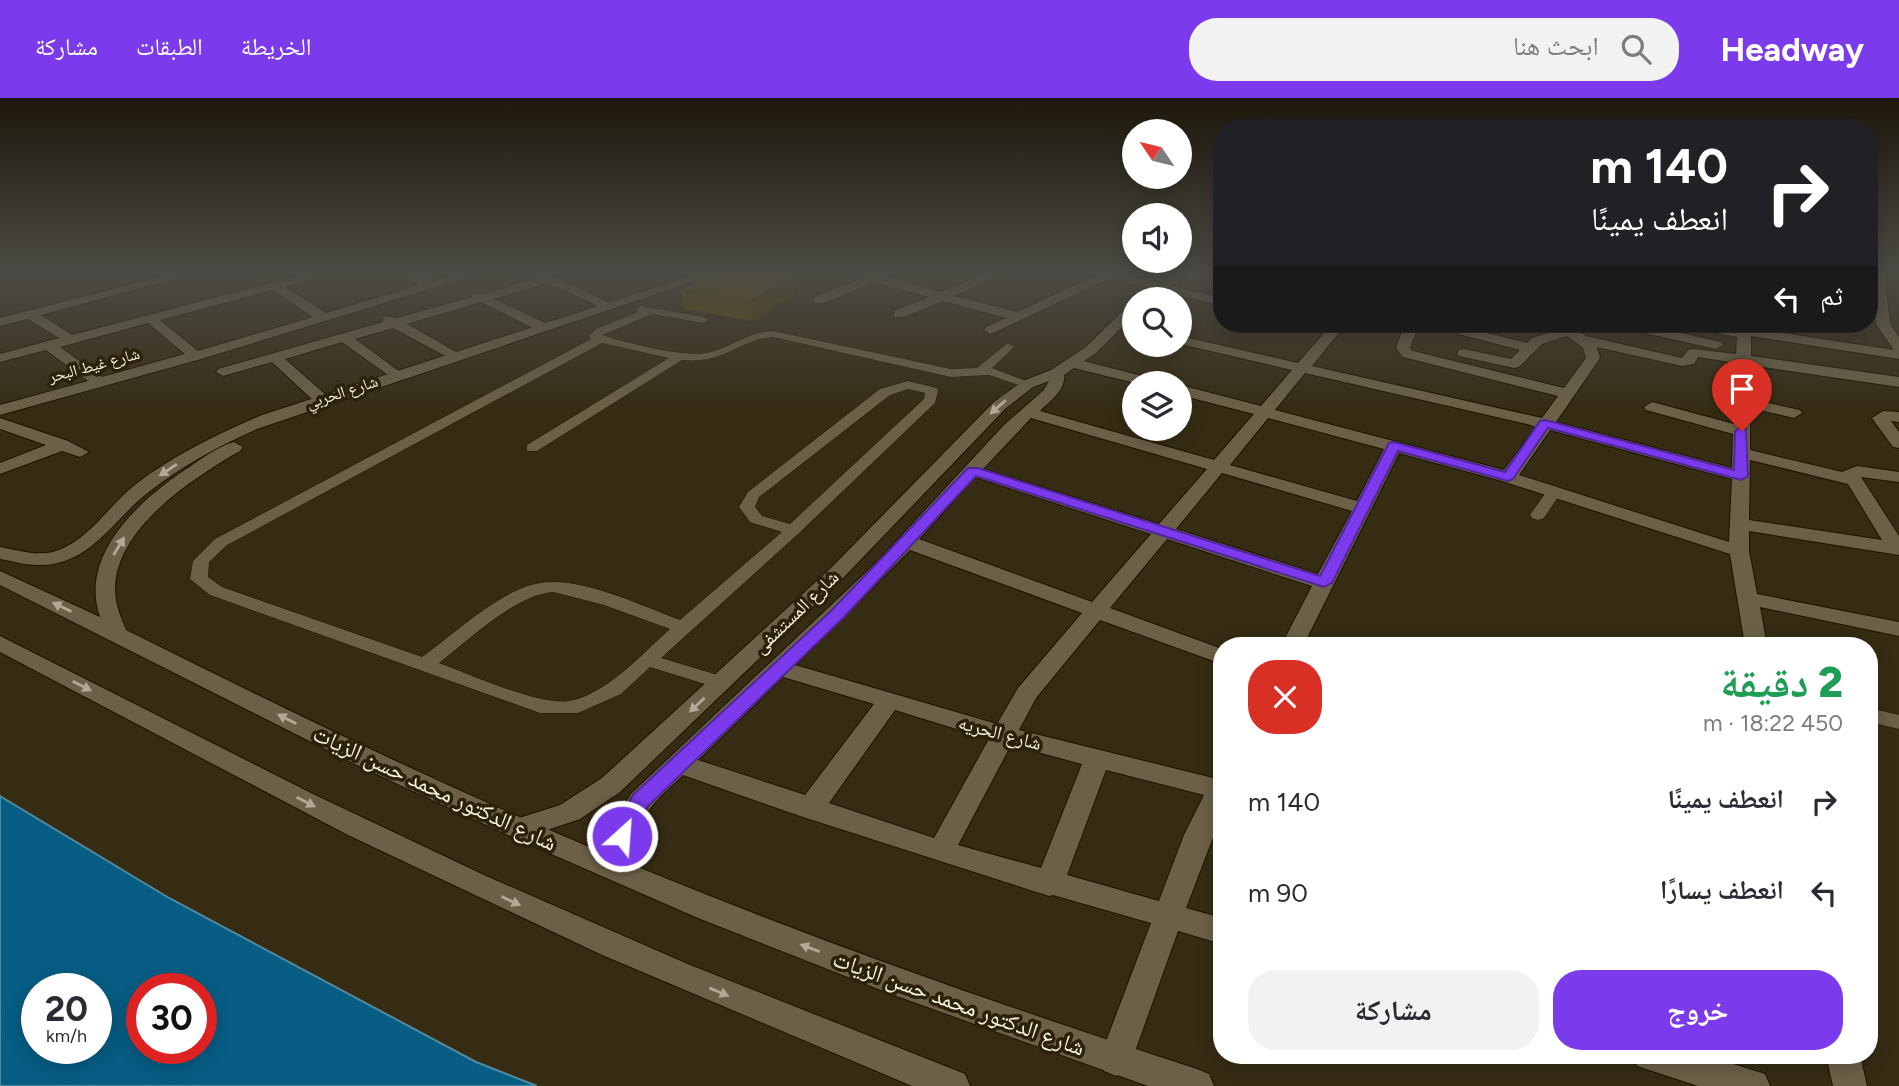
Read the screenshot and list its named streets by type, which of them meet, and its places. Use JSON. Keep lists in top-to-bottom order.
{
  "streets": {
    "street": [
      "شارع غيط البحر",
      "شارع الحربي",
      "شارع المستشفى",
      "شارع الحريه",
      "شارع الدكتور محمد حسن الزيات"
    ]
  },
  "crossings": [
    ["شارع الحربي", "شارع الدكتور محمد حسن الزيات"],
    ["شارع المستشفى", "شارع الحريه"],
    ["شارع المستشفى", "شارع الدكتور محمد حسن الزيات"]
  ],
  "north": "top left",
  "page": {
    "header": "Headway",
    "search": "ابحث هنا",
    "nav": ["الخريطة", "الطبقات", "مشاركة"],
    "turn": ["140 m", "انعطف يمينًا"],
    "then": "ثم",
    "heading": ["2 دقيقة", "450 m · 18:22"],
    "list": [
      {
        "name": "انعطف يمينًا",
        "value": "140 m"
      },
      {
        "name": "انعطف يسارًا",
        "value": "90 m"
      }
    ],
    "buttons": ["خروج", "مشاركة"],
    "speed": "20 km/h",
    "limit": "30"
  }
}
